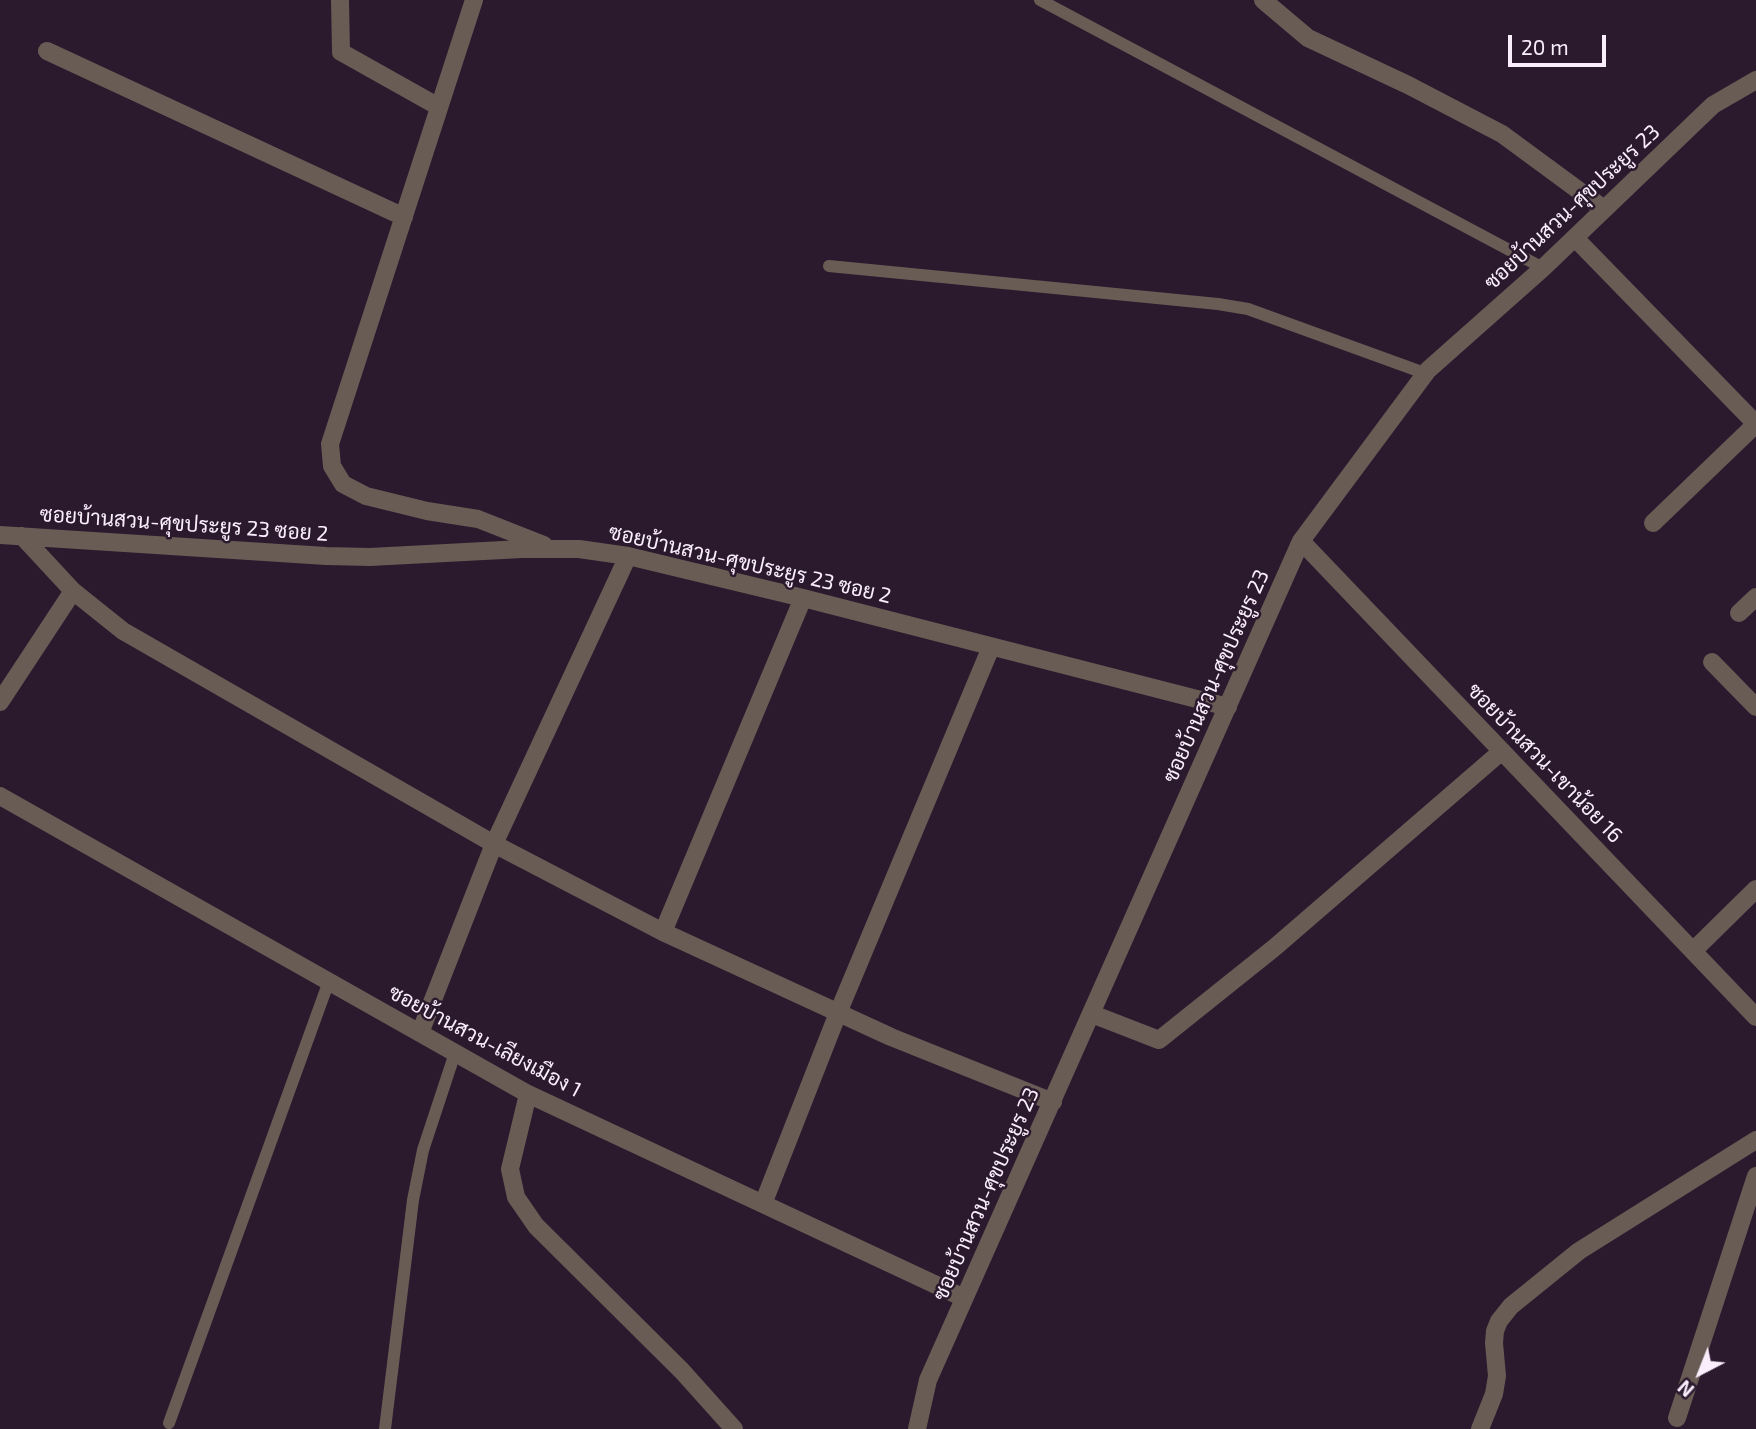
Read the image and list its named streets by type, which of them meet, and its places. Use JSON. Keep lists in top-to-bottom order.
{
  "streets": {
    "street": [
      "ซอยบ้านสวน-ศุขประยูร 23",
      "ซอยบ้านสวน-ศุขประยูร 23 ซอย 2",
      "ซอยบ้านสวน-เขาน้อย 16",
      "ซอยบ้านสวน-เลียงเมือง 1"
    ]
  },
  "crossings": [
    ["ซอยบ้านสวน-ศุขประยูร 23", "ซอยบ้านสวน-ศุขประยูร 23 ซอย 2"],
    ["ซอยบ้านสวน-ศุขประยูร 23", "ซอยบ้านสวน-เขาน้อย 16"],
    ["ซอยบ้านสวน-ศุขประยูร 23", "ซอยบ้านสวน-เลียงเมือง 1"]
  ],
  "scale_bar": "20 m",
  "north": "bottom left"
}
